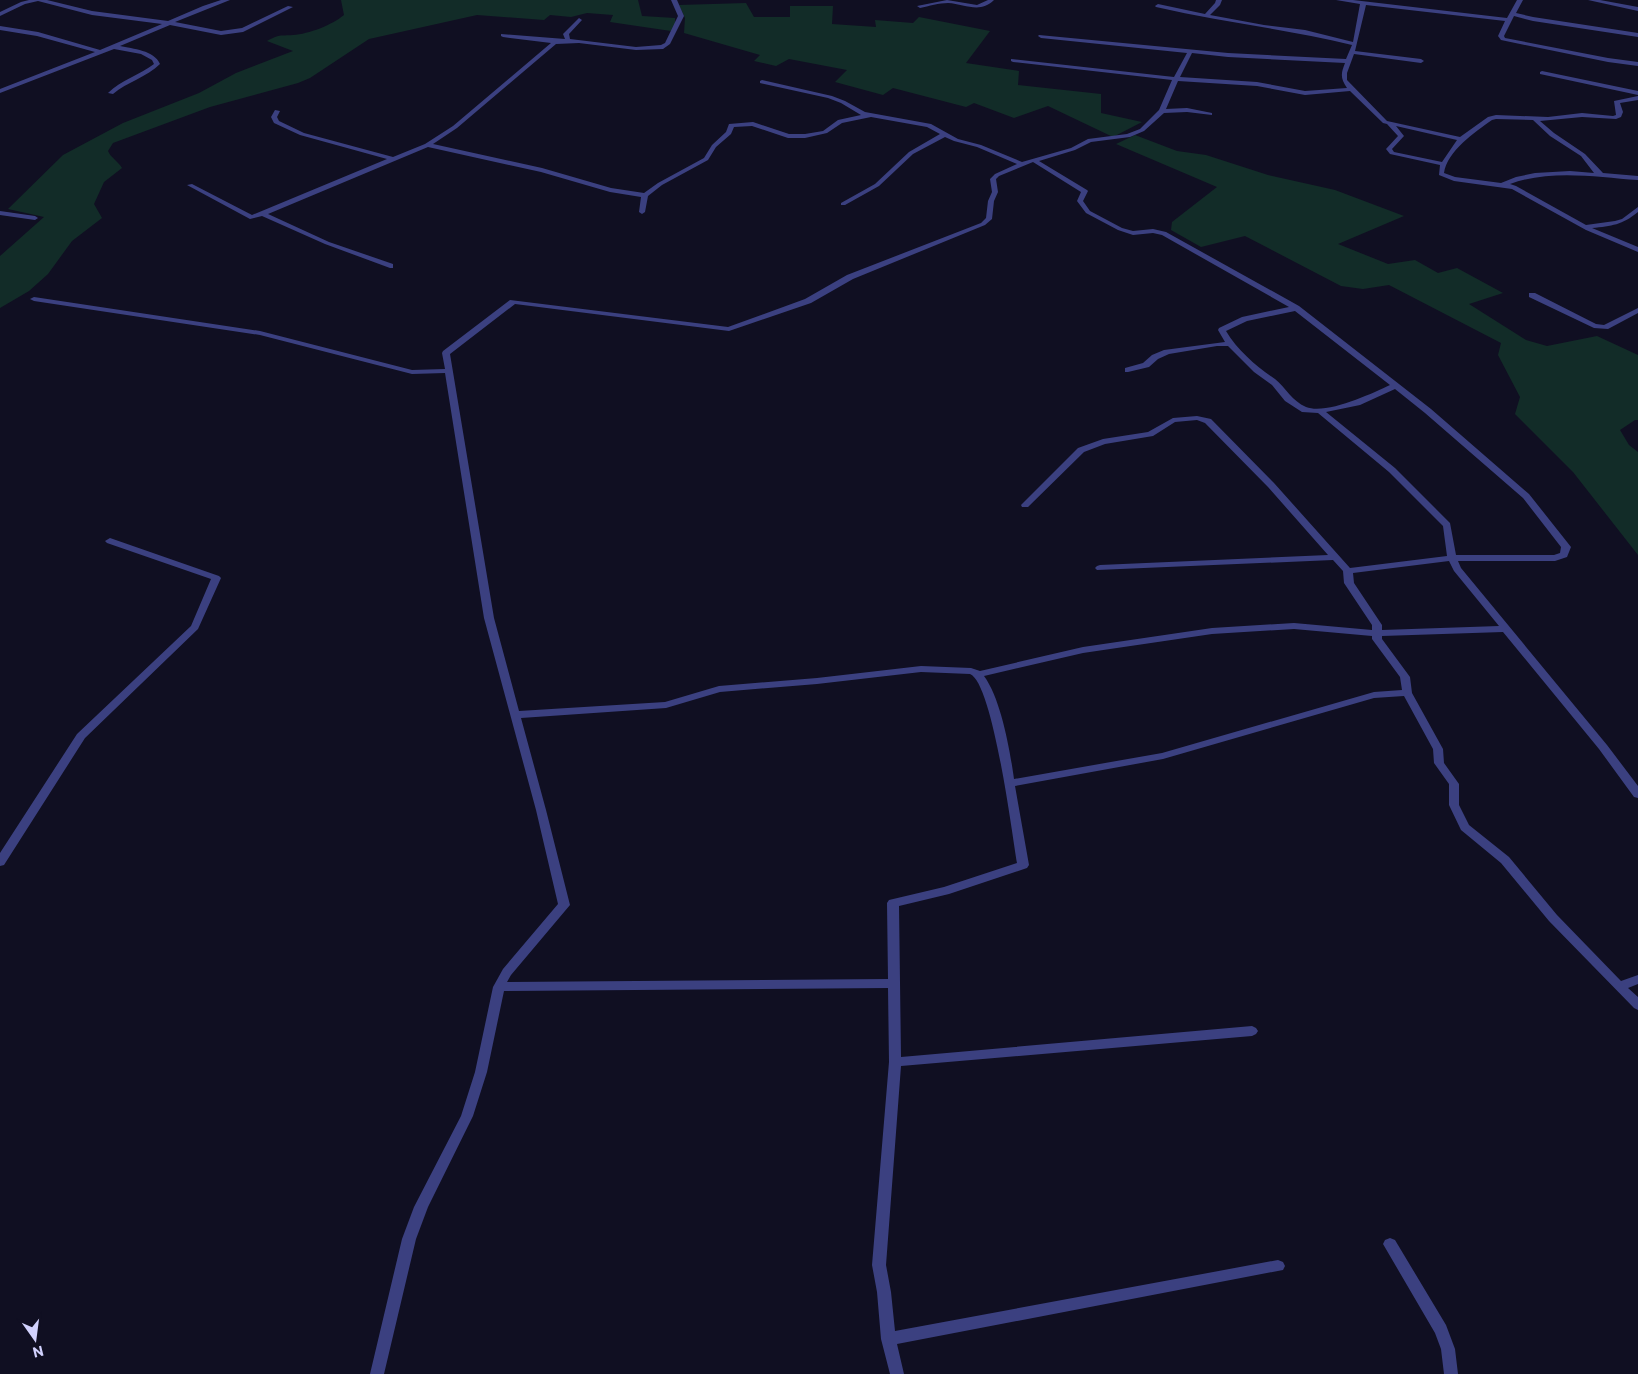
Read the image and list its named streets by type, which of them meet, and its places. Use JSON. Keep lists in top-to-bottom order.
{
  "north": "bottom"
}
